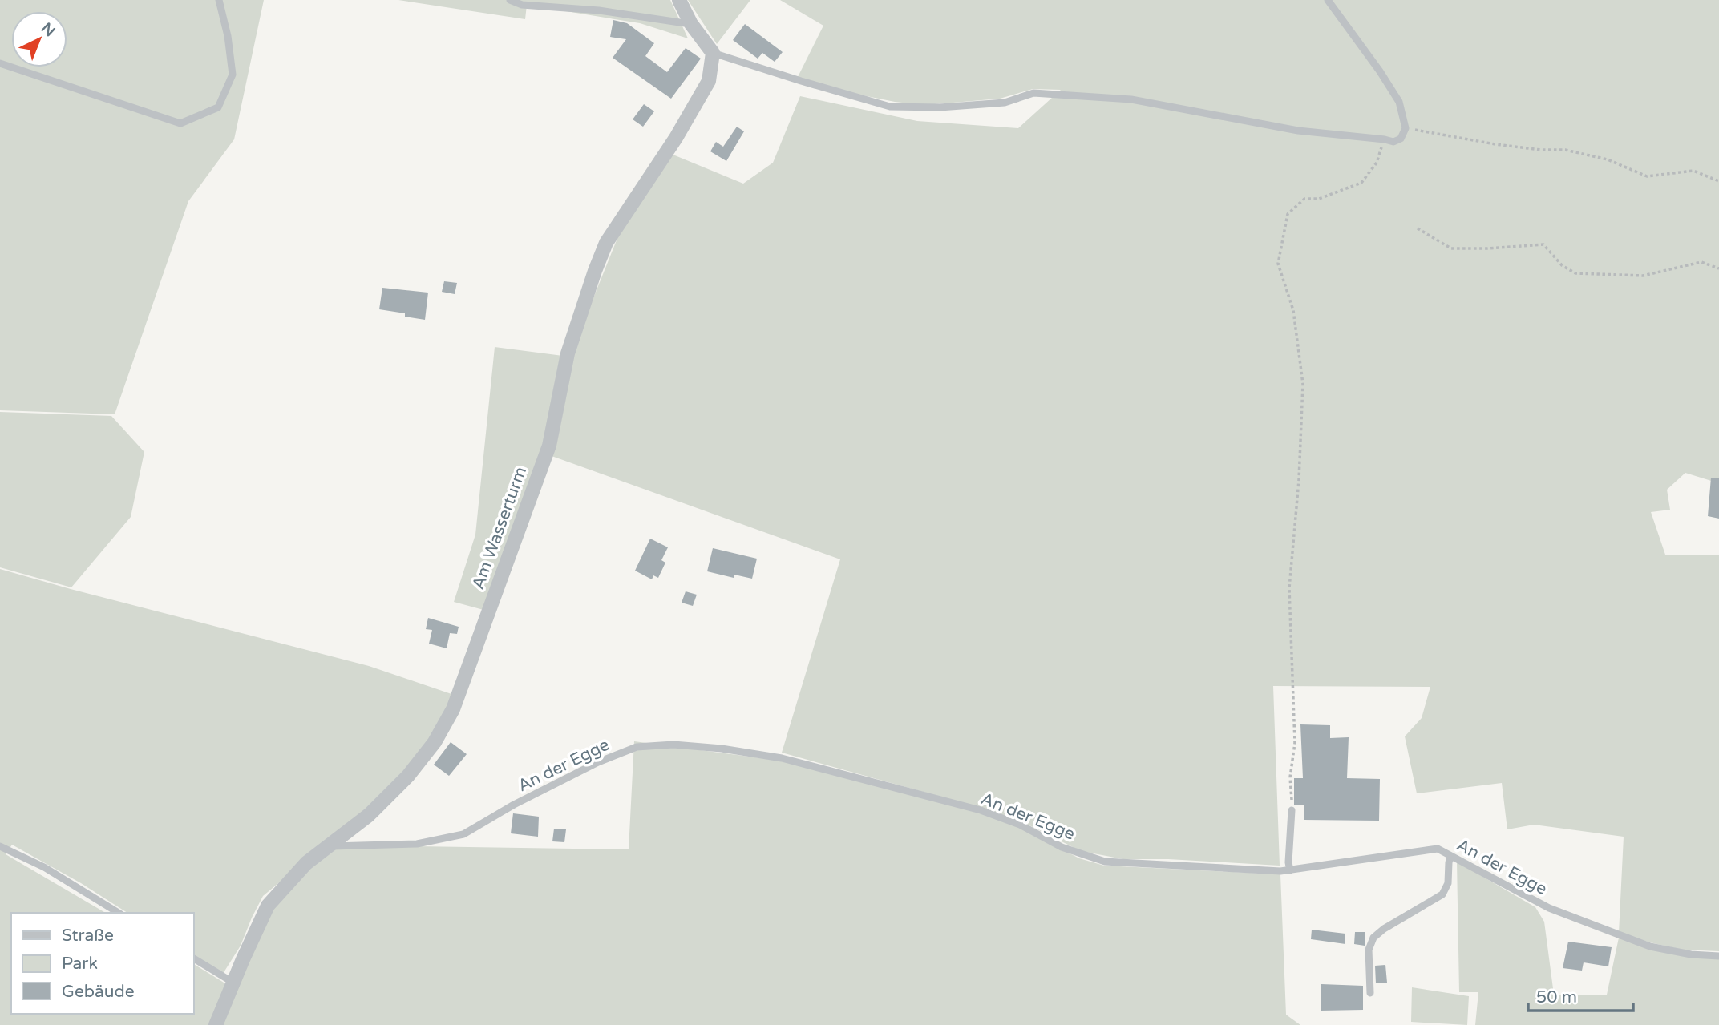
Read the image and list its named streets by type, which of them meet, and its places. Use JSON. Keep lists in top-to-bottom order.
{
  "streets": {
    "street": ["Am Wasserturm"],
    "lane": ["An der Egge"]
  },
  "crossings": [
    ["Am Wasserturm", "An der Egge"]
  ],
  "legend": ["Straße", "Park", "Gebäude"],
  "scale_bar": "50 m",
  "north": "top right"
}
